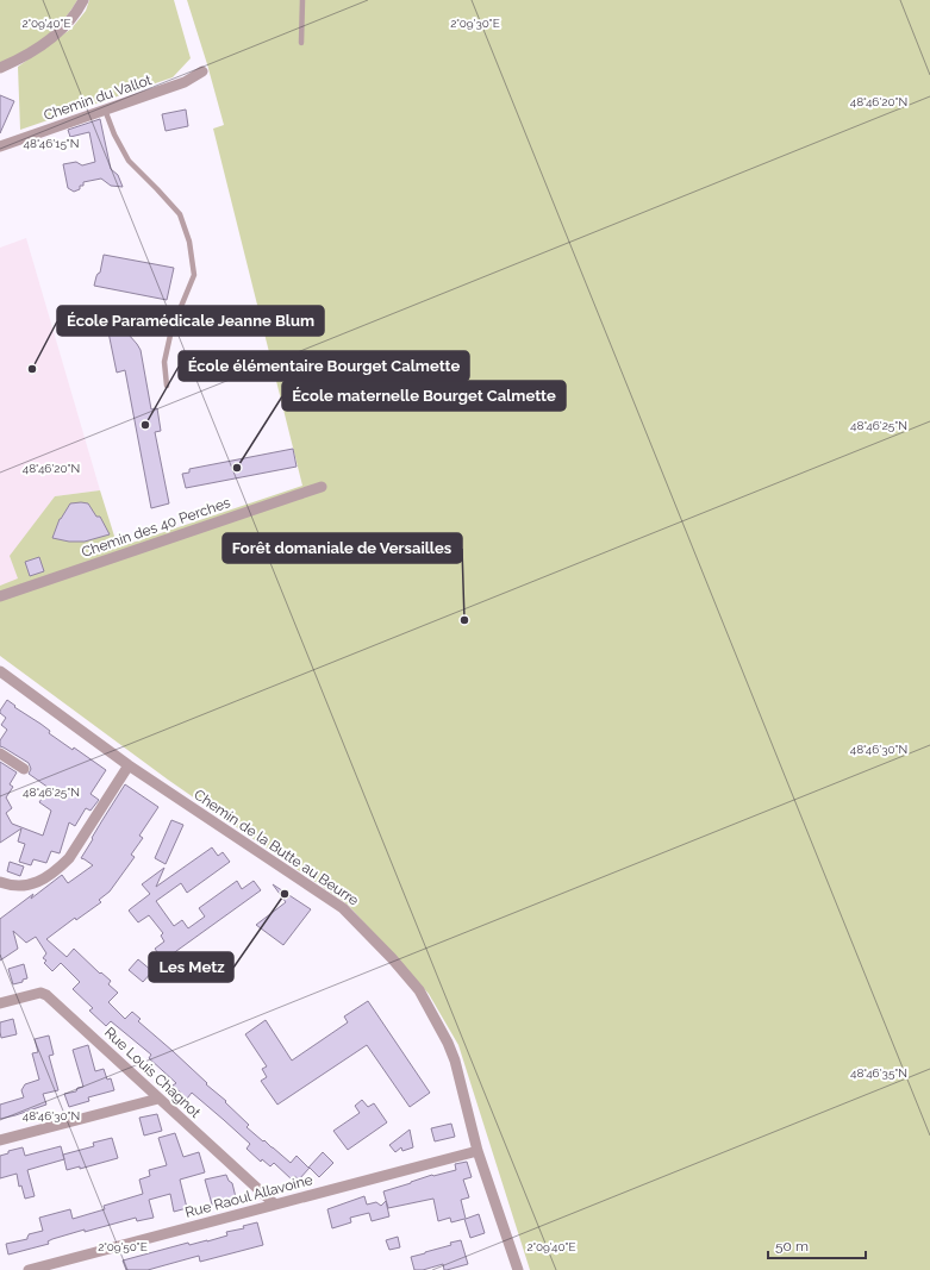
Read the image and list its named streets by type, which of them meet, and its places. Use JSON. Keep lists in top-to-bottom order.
{
  "streets": {
    "street": [
      "Chemin du Vallot",
      "Chemin des 40 Perches",
      "Chemin de la Butte au Beurre",
      "Rue Louis Chagnot",
      "Rue Raoul Allavoine"
    ]
  },
  "crossings": [
    ["Chemin de la Butte au Beurre", "Rue Raoul Allavoine"],
    ["Rue Louis Chagnot", "Rue Raoul Allavoine"]
  ],
  "places": [
    "École Paramédicale Jeanne Blum",
    "École élémentaire Bourget Calmette",
    "École maternelle Bourget Calmette",
    "Forêt domaniale de Versailles",
    "Les Metz"
  ],
  "scale_bar": "50 m",
  "coordinates": [
    "2°09'40\"E",
    "2°09'30\"E",
    "48°46'20\"N",
    "48°46'15\"N",
    "48°46'25\"N",
    "48°46'30\"N",
    "48°46'35\"N",
    "2°09'50\"E"
  ]
}
